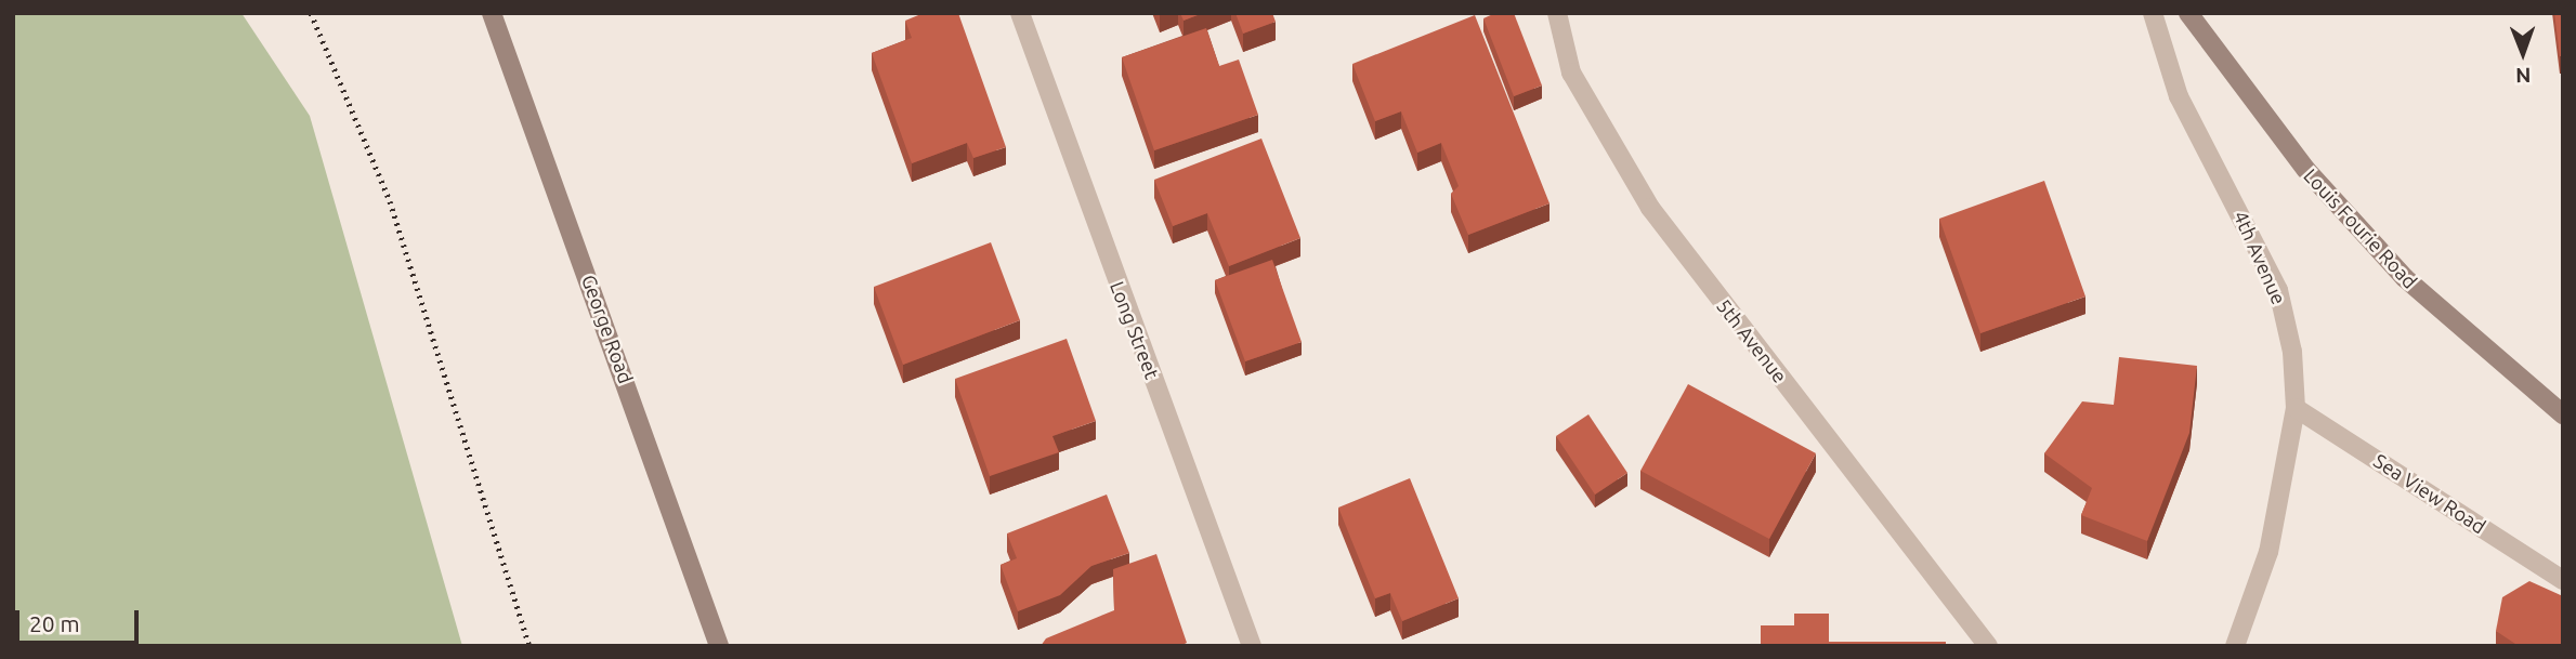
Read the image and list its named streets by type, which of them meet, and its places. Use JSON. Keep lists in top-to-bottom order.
{
  "streets": {
    "street": [
      "Louis Fourie Road",
      "4th Avenue",
      "George Road",
      "Long Street",
      "5th Avenue",
      "Sea View Road"
    ]
  },
  "crossings": [
    ["4th Avenue", "Sea View Road"]
  ],
  "scale_bar": "20 m",
  "north": "bottom"
}
